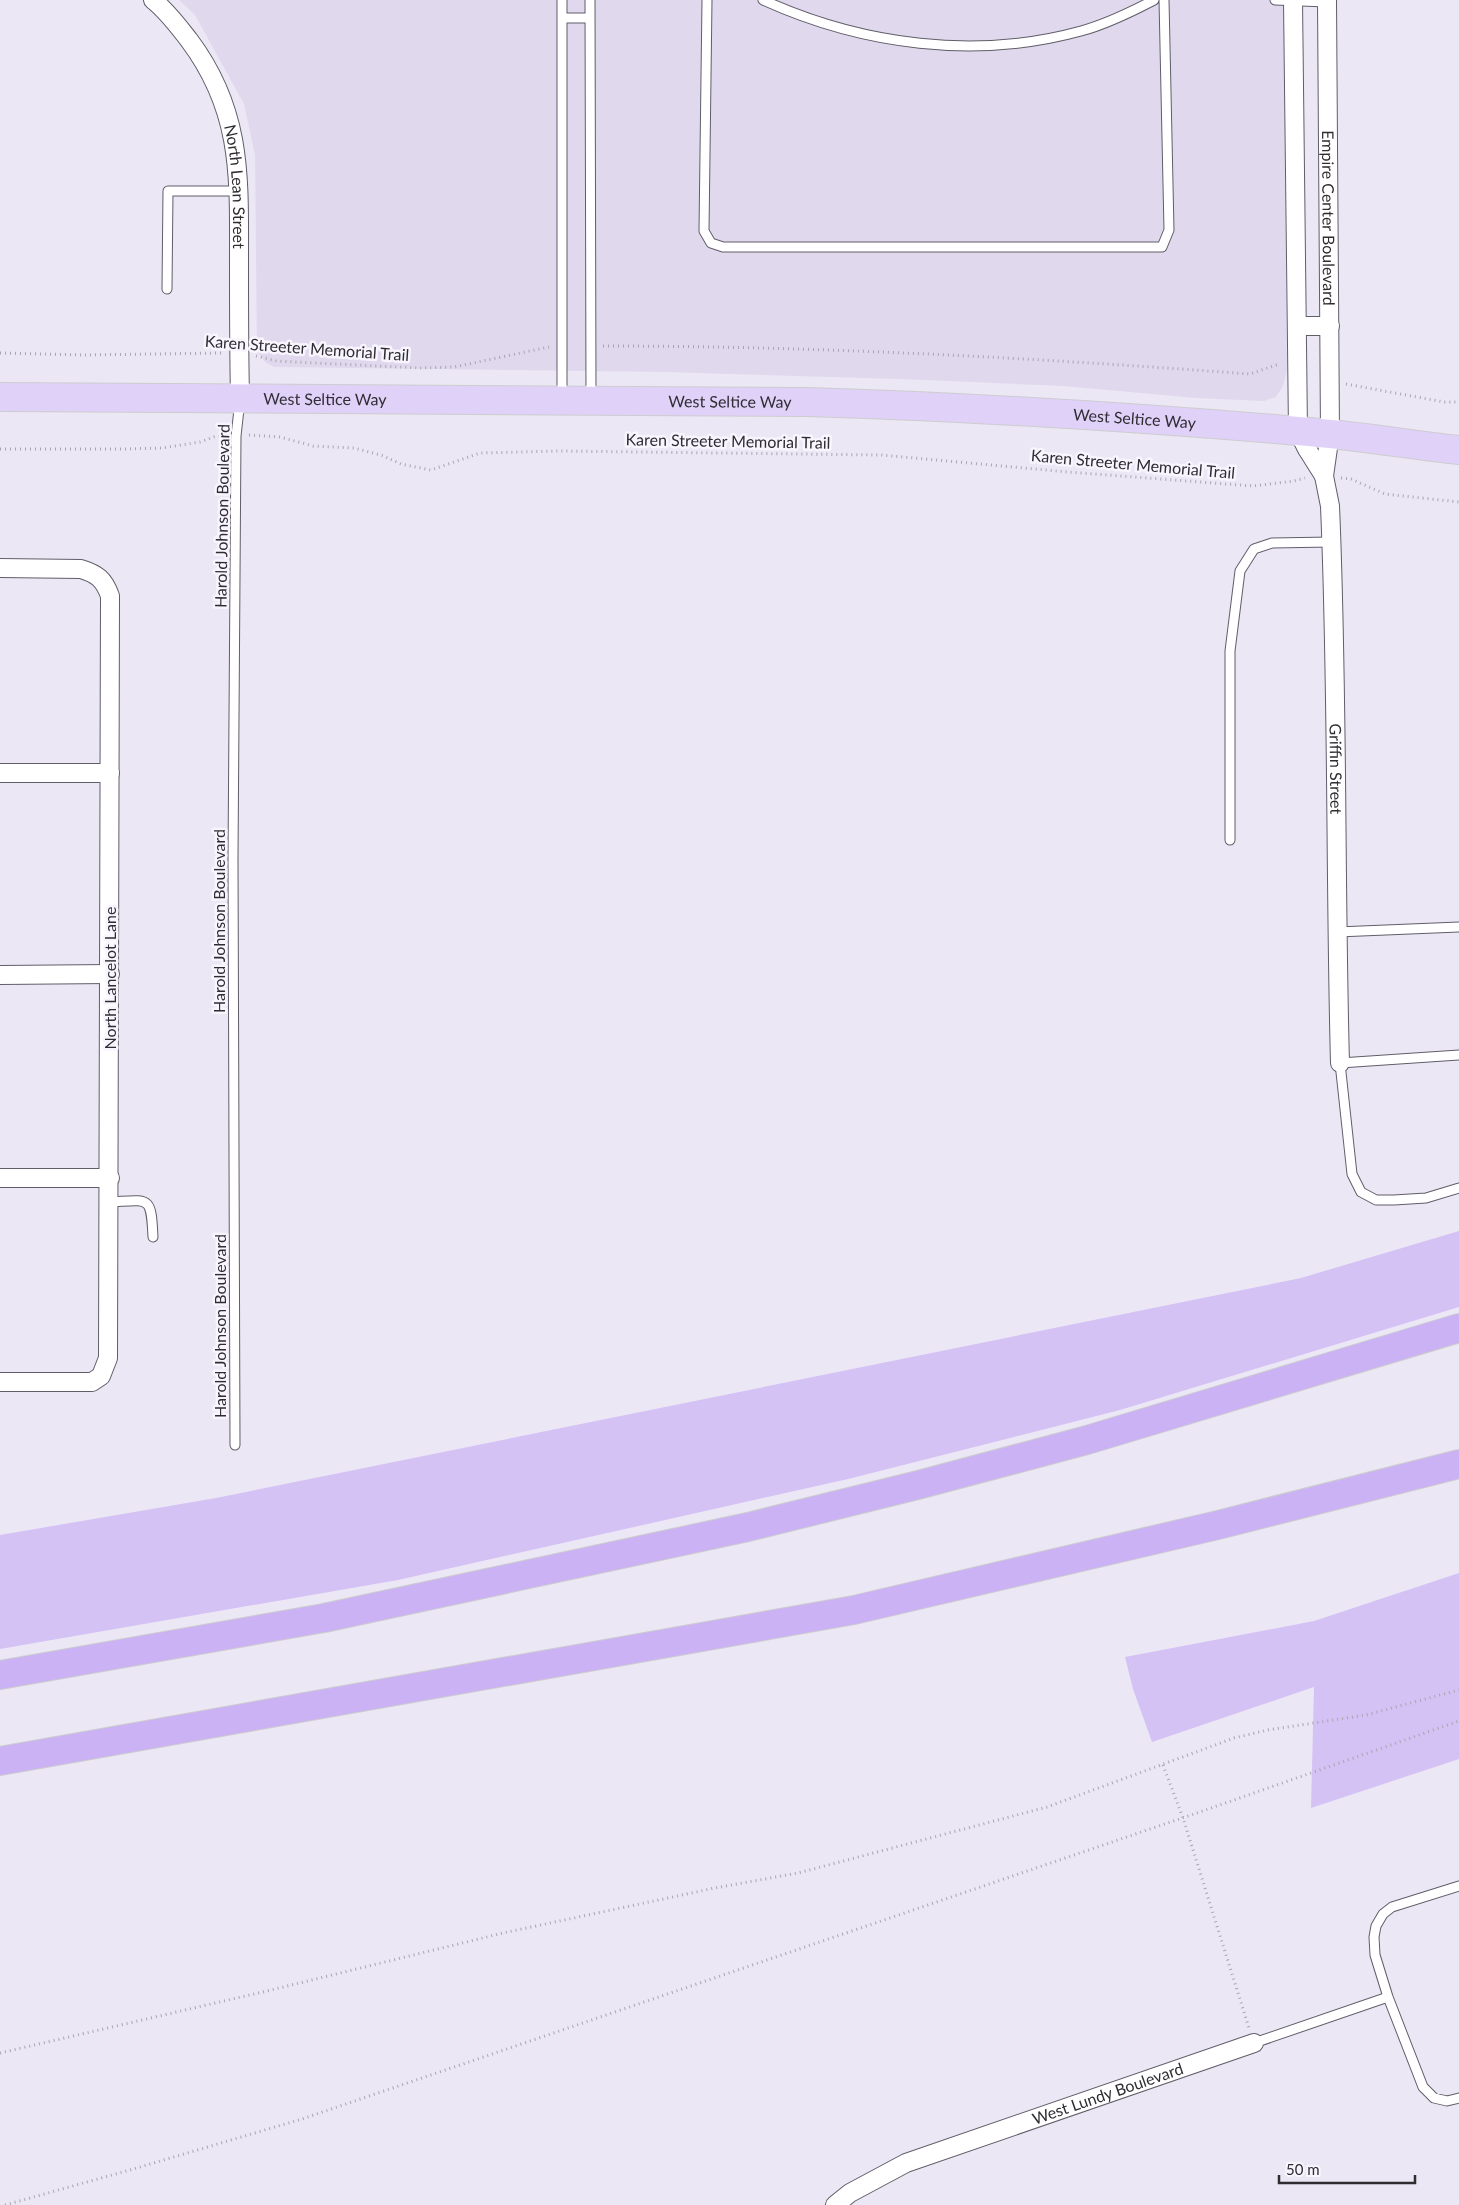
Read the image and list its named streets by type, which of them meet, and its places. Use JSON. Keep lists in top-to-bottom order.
{
  "streets": {
    "main road": ["West Seltice Way"],
    "street": [
      "North Lean Street",
      "Empire Center Boulevard",
      "Griffin Street",
      "North Lancelot Lane",
      "West Lundy Boulevard"
    ],
    "lane": ["Harold Johnson Boulevard"],
    "path": ["Karen Streeter Memorial Trail"]
  },
  "crossings": [
    ["North Lean Street", "Karen Streeter Memorial Trail"],
    ["North Lean Street", "West Seltice Way"],
    ["North Lean Street", "Harold Johnson Boulevard"],
    ["Empire Center Boulevard", "West Seltice Way"],
    ["Empire Center Boulevard", "Griffin Street"],
    ["Karen Streeter Memorial Trail", "Harold Johnson Boulevard"],
    ["Karen Streeter Memorial Trail", "Griffin Street"],
    ["West Seltice Way", "Harold Johnson Boulevard"],
    ["West Seltice Way", "Griffin Street"]
  ],
  "scale_bar": "50 m"
}
